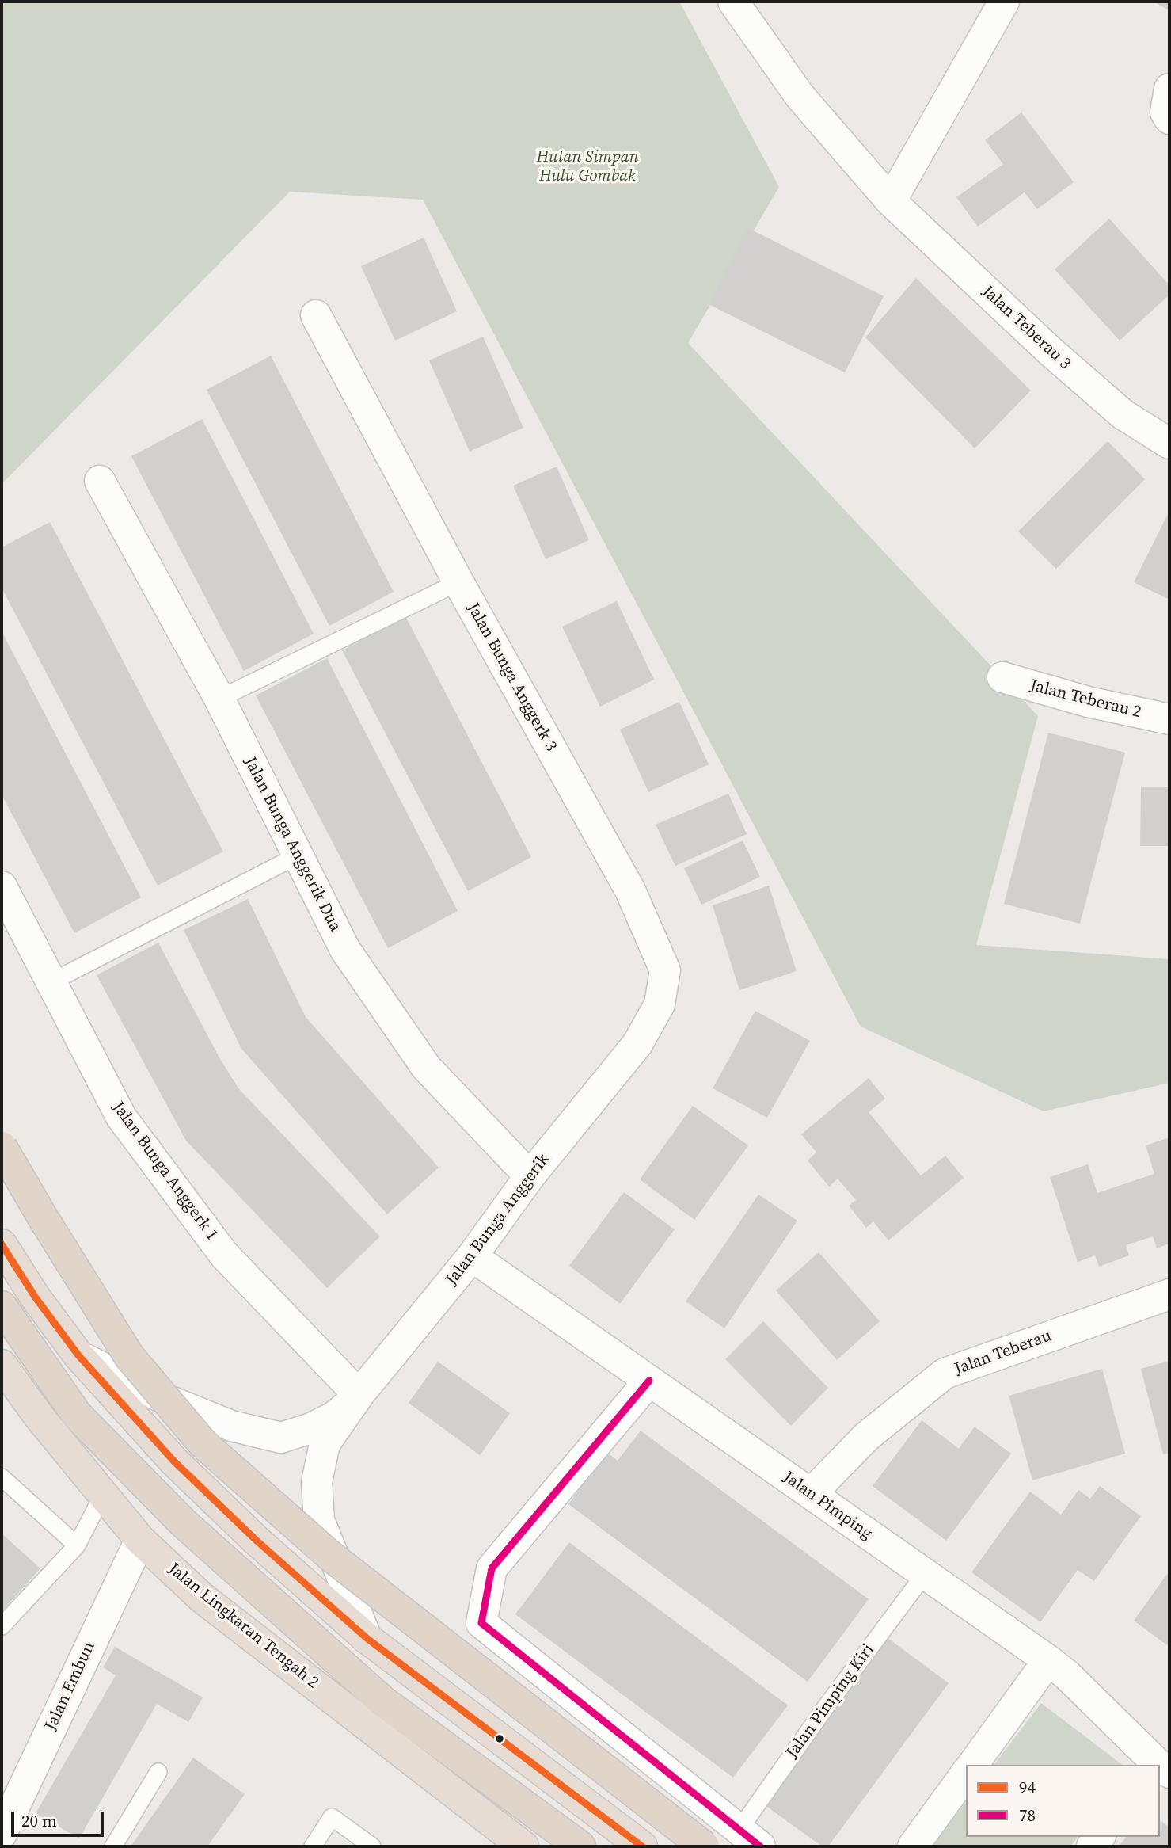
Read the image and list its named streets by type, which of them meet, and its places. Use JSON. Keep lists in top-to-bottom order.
{
  "streets": {
    "highway": ["Jalan Lingkaran Tengah 2"],
    "street": [
      "Jalan Teberau 3",
      "Jalan Bunga Anggerk 3",
      "Jalan Teberau 2",
      "Jalan Bunga Anggerik Dua",
      "Jalan Bunga Anggerk 1",
      "Jalan Bunga Anggerik",
      "Jalan Teberau",
      "Jalan Pimping",
      "Jalan Embun"
    ],
    "lane": ["Jalan Pimping Kiri"]
  },
  "crossings": [
    ["Jalan Bunga Anggerk 3", "Jalan Bunga Anggerik"],
    ["Jalan Bunga Anggerik Dua", "Jalan Bunga Anggerik"],
    ["Jalan Bunga Anggerk 1", "Jalan Bunga Anggerik"],
    ["Jalan Bunga Anggerik", "Jalan Pimping"],
    ["Jalan Teberau", "Jalan Pimping"],
    ["Jalan Pimping", "Jalan Pimping Kiri"],
    ["Jalan Lingkaran Tengah 2", "Jalan Embun"]
  ],
  "parks": ["Hutan Simpan Hulu Gombak"],
  "lines": ["transit line 94", "transit line 78"],
  "legend": ["94", "78"],
  "scale_bar": "20 m"
}
